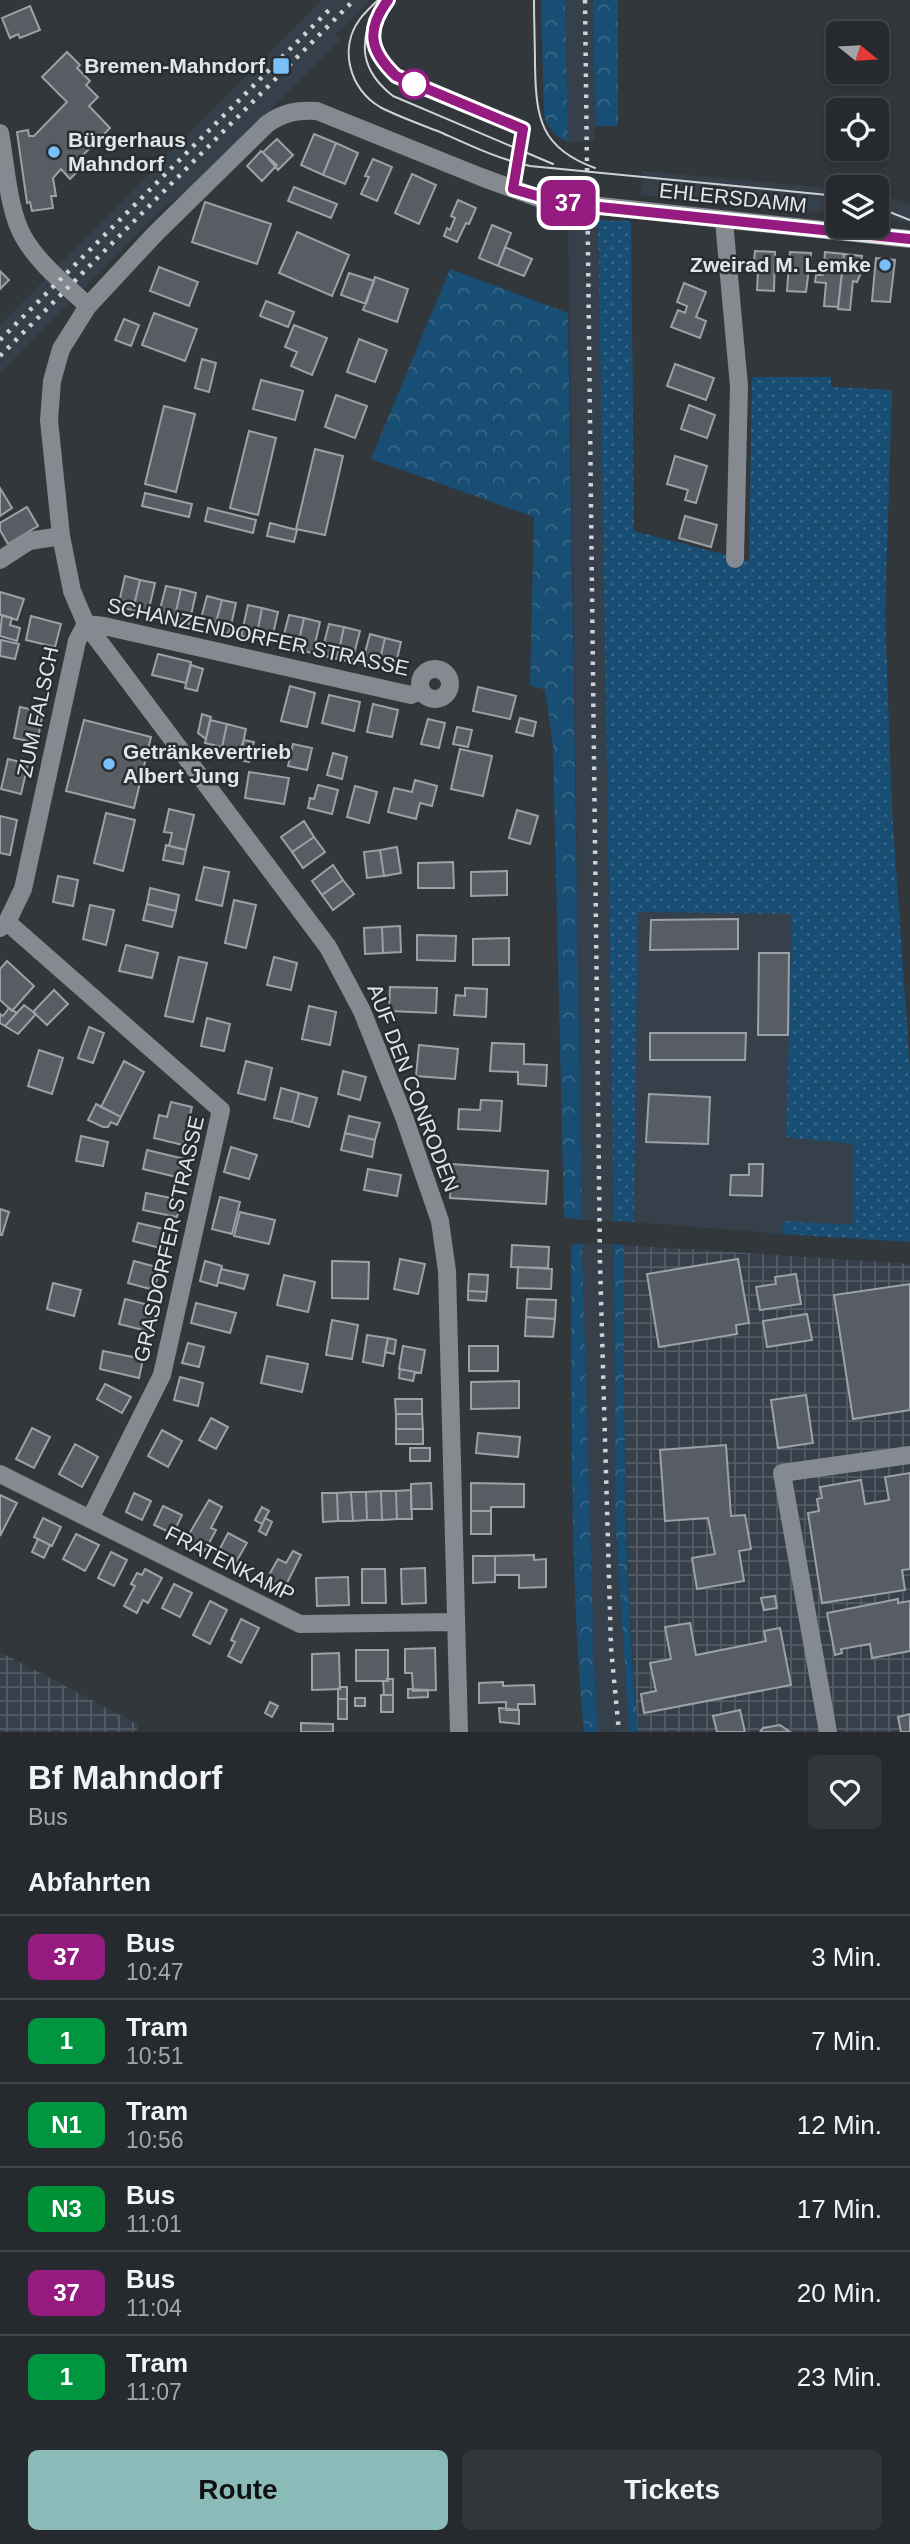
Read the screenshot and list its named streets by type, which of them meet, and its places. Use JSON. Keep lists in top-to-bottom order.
{
  "streets": {
    "street": [
      "EHLERSDAMM",
      "SCHANZENDORFER STRASSE",
      "ZUM FALSCH",
      "AUF DEN CONRODEN",
      "GRASDORFER STRASSE",
      "FRATENKAMP"
    ]
  },
  "crossings": [
    ["EHLERSDAMM", "AUF DEN CONRODEN"],
    ["SCHANZENDORFER STRASSE", "ZUM FALSCH"],
    ["SCHANZENDORFER STRASSE", "AUF DEN CONRODEN"],
    ["ZUM FALSCH", "AUF DEN CONRODEN"],
    ["ZUM FALSCH", "GRASDORFER STRASSE"],
    ["AUF DEN CONRODEN", "FRATENKAMP"],
    ["GRASDORFER STRASSE", "FRATENKAMP"]
  ],
  "places": {
    "transit": ["Bremen-Mahndorf"],
    "other": ["Bürgerhaus Mahndorf", "Zweirad M. Lemke", "Getränkevertrieb Albert Jung"]
  },
  "lines": ["bus line 37"],
  "north": "right",
  "page": {
    "on_map": "37",
    "heading": [
      ["Bf Mahndorf", "Bus"],
      "Abfahrten"
    ],
    "list": [
      {
        "mark": "37",
        "name": "Bus",
        "note": "10:47",
        "value": "3 Min."
      },
      {
        "mark": "1",
        "name": "Tram",
        "note": "10:51",
        "value": "7 Min."
      },
      {
        "mark": "N1",
        "name": "Tram",
        "note": "10:56",
        "value": "12 Min."
      },
      {
        "mark": "N3",
        "name": "Bus",
        "note": "11:01",
        "value": "17 Min."
      },
      {
        "mark": "37",
        "name": "Bus",
        "note": "11:04",
        "value": "20 Min."
      },
      {
        "mark": "1",
        "name": "Tram",
        "note": "11:07",
        "value": "23 Min."
      }
    ],
    "buttons": ["Route", "Tickets"]
  }
}
